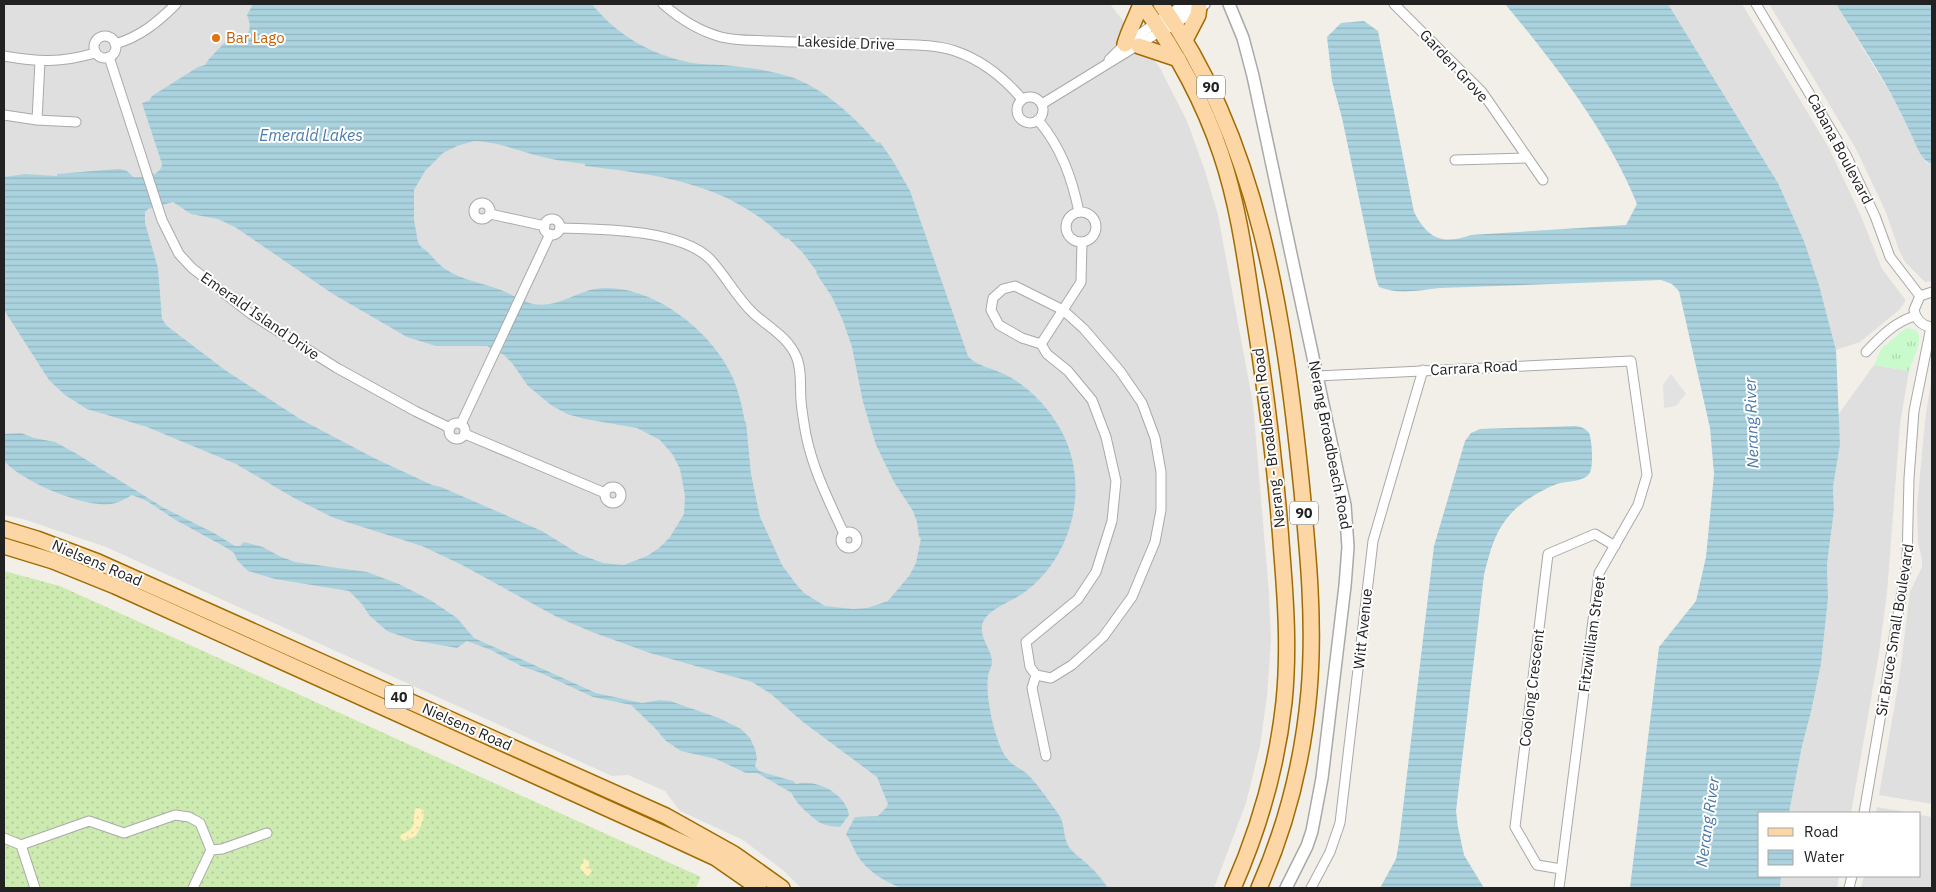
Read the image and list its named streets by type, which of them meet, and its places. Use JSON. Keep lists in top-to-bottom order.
{
  "streets": {
    "main road": [
      "90",
      "Nerang - Broadbeach Road",
      "Nielsens Road",
      "40"
    ],
    "street": [
      "Lakeside Drive",
      "Garden Grove",
      "Cabana Boulevard",
      "Emerald Island Drive",
      "Carrara Road",
      "Nerang Broadbeach Road",
      "Witt Avenue",
      "Sir Bruce Small Boulevard",
      "Fitzwilliam Street",
      "Coolong Crescent"
    ]
  },
  "crossings": [
    ["Carrara Road", "Nerang Broadbeach Road"],
    ["Carrara Road", "Witt Avenue"],
    ["Carrara Road", "Fitzwilliam Street"],
    ["Fitzwilliam Street", "Coolong Crescent"]
  ],
  "water": ["Emerald Lakes", "Nerang River"],
  "places": ["Bar Lago"],
  "legend": ["Road", "Water"]
}
